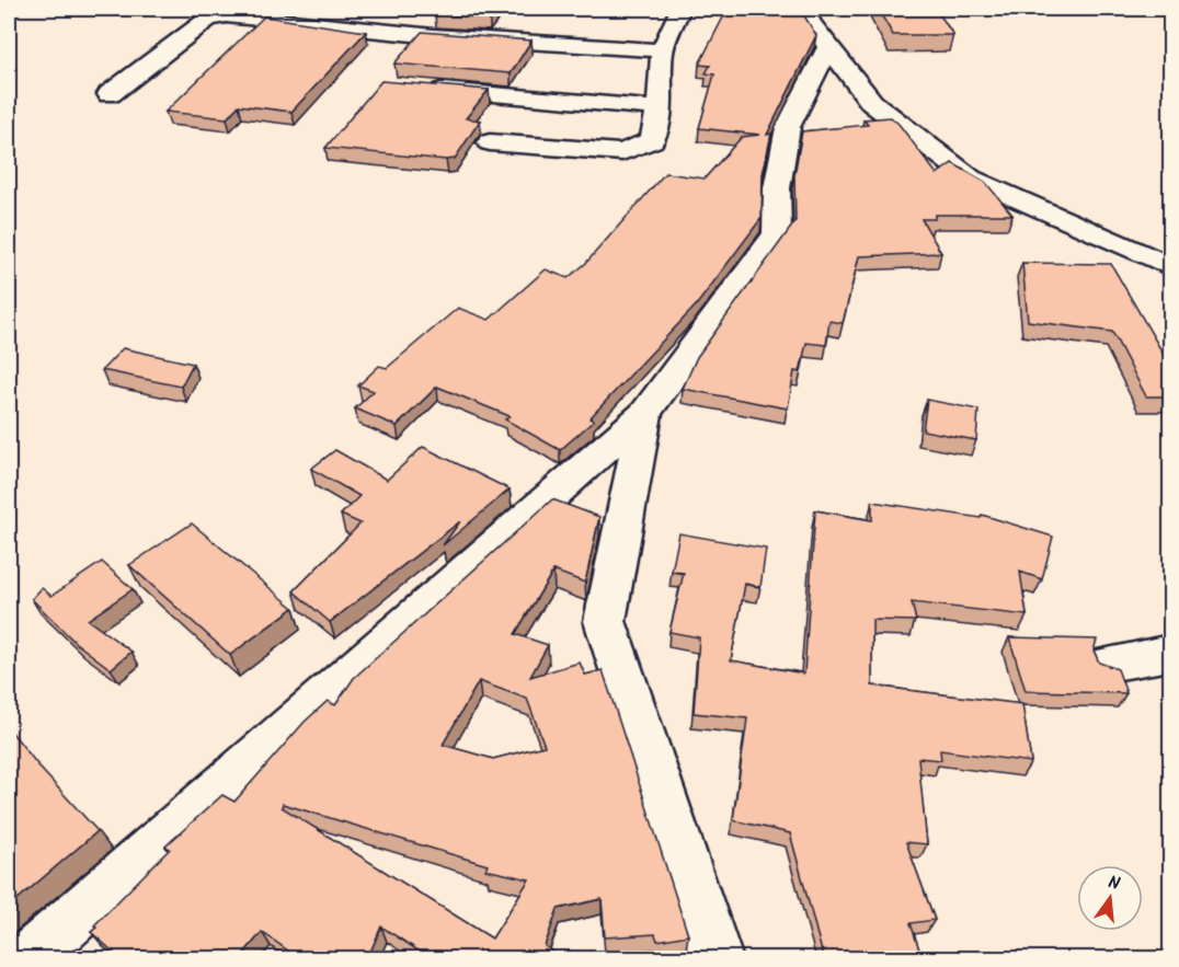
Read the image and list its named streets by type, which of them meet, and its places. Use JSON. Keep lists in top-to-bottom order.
{
  "north": "top"
}
